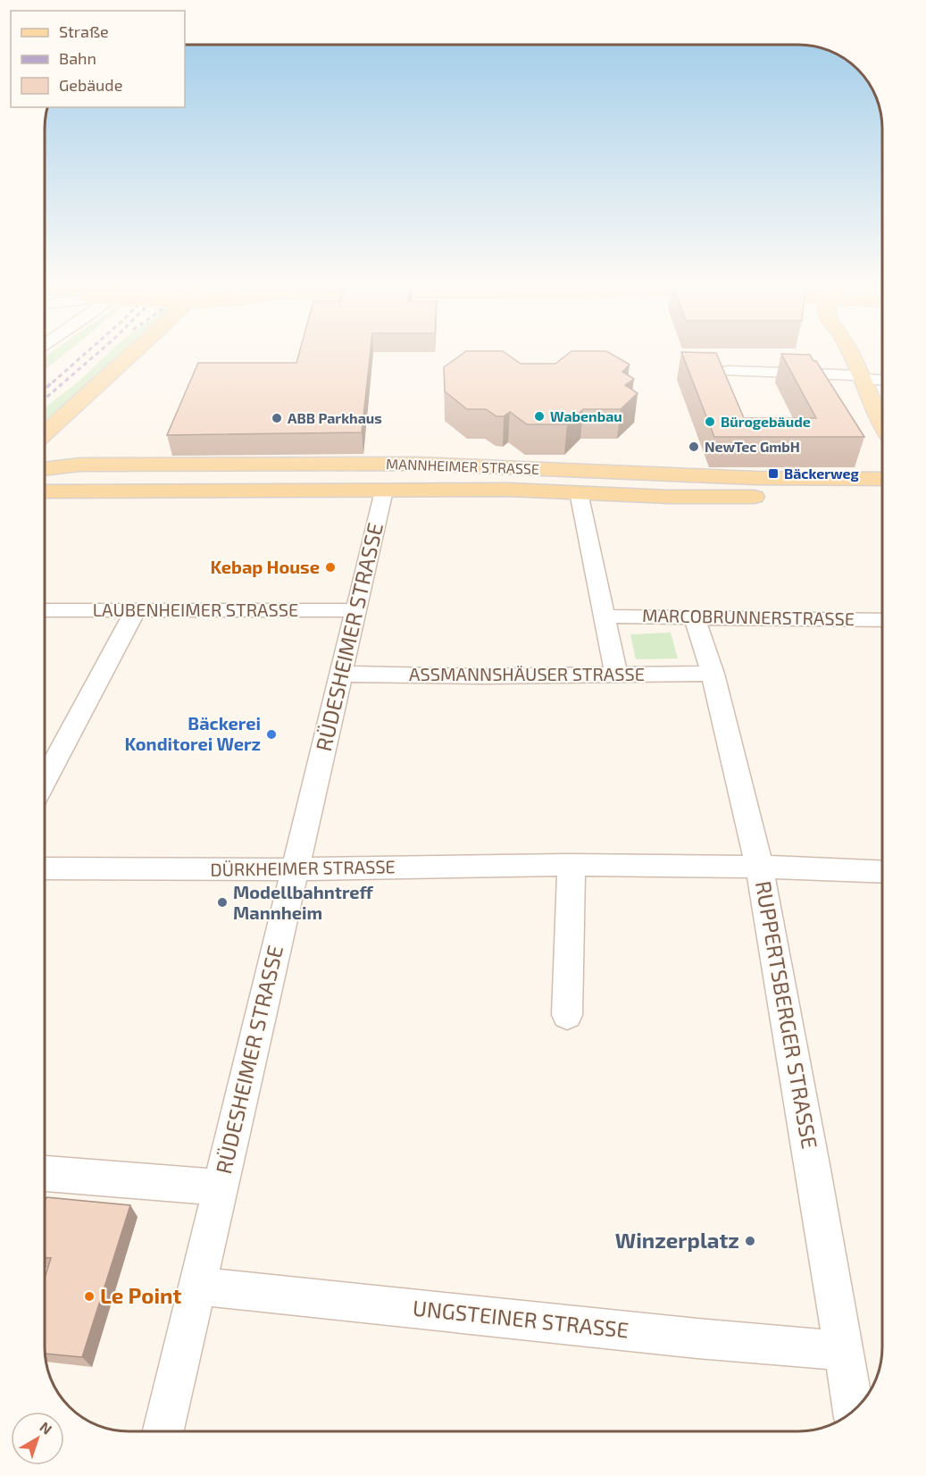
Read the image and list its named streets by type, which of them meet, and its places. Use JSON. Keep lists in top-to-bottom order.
{
  "streets": {
    "main road": ["MANNHEIMER STRASSE"],
    "street": [
      "LAUBENHEIMER STRASSE",
      "MARCOBRUNNERSTRASSE",
      "RÜDESHEIMER STRASSE",
      "ASSMANNSHÄUSER STRASSE",
      "DÜRKHEIMER STRASSE",
      "RUPPERTSBERGER STRASSE",
      "UNGSTEINER STRASSE"
    ]
  },
  "crossings": [
    ["MANNHEIMER STRASSE", "RÜDESHEIMER STRASSE"],
    ["LAUBENHEIMER STRASSE", "RÜDESHEIMER STRASSE"],
    ["MARCOBRUNNERSTRASSE", "RUPPERTSBERGER STRASSE"],
    ["RÜDESHEIMER STRASSE", "ASSMANNSHÄUSER STRASSE"],
    ["RÜDESHEIMER STRASSE", "DÜRKHEIMER STRASSE"],
    ["RÜDESHEIMER STRASSE", "UNGSTEINER STRASSE"],
    ["ASSMANNSHÄUSER STRASSE", "RUPPERTSBERGER STRASSE"],
    ["DÜRKHEIMER STRASSE", "RUPPERTSBERGER STRASSE"],
    ["RUPPERTSBERGER STRASSE", "UNGSTEINER STRASSE"]
  ],
  "places": {
    "other": [
      "Wabenbau",
      "ABB Parkhaus",
      "Bürogebäude",
      "NewTec GmbH",
      "Kebap House",
      "Bäckerei Konditorei Werz",
      "Modellbahntreff Mannheim",
      "Winzerplatz",
      "Le Point"
    ],
    "transit": ["Bäckerweg"]
  },
  "legend": ["Straße", "Bahn", "Gebäude"],
  "north": "top right"
}
